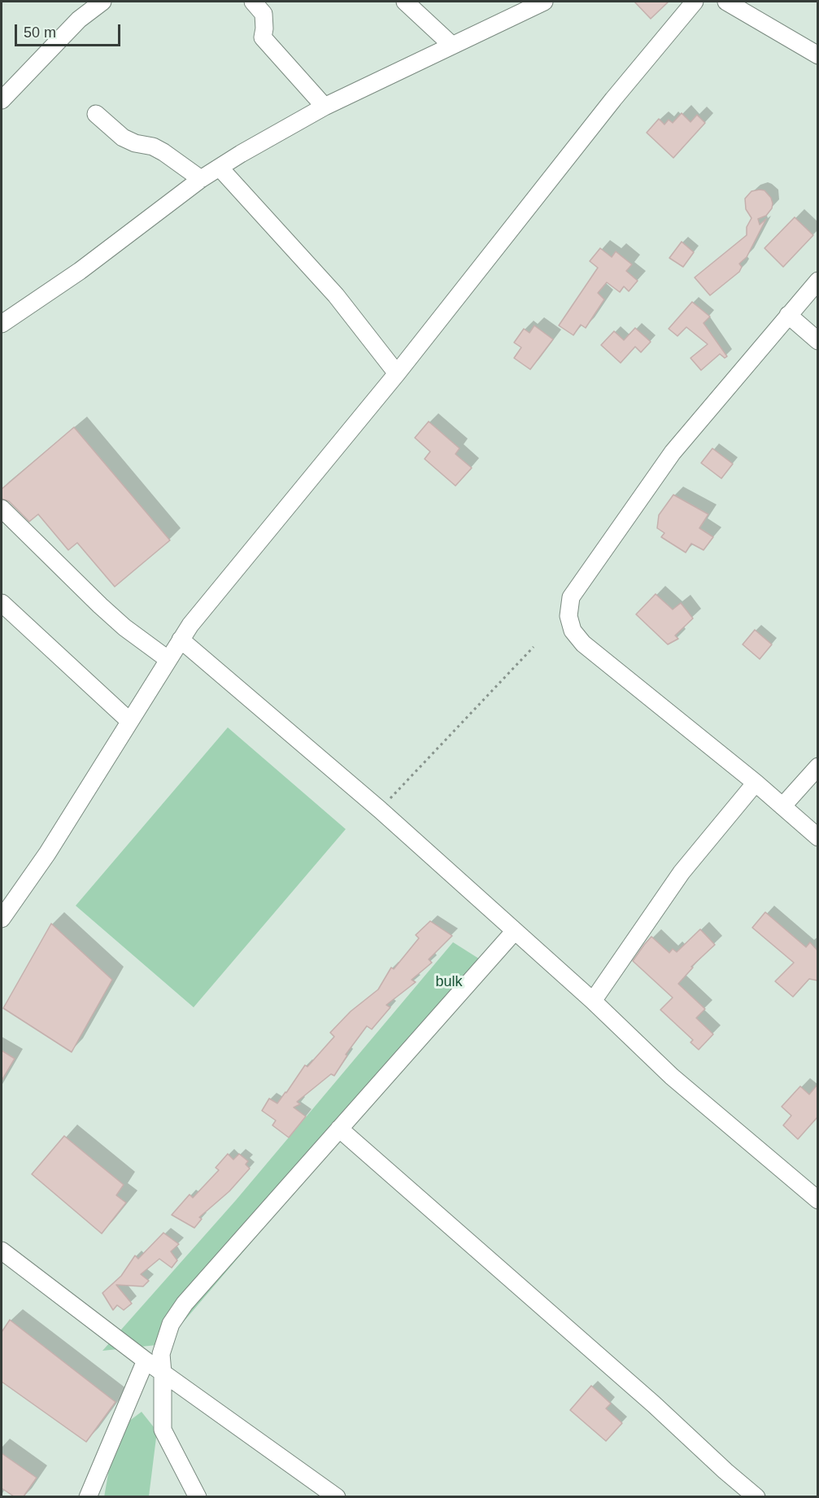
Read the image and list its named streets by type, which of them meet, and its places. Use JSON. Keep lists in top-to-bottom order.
{
  "parks": ["bulk"],
  "scale_bar": "50 m"
}
